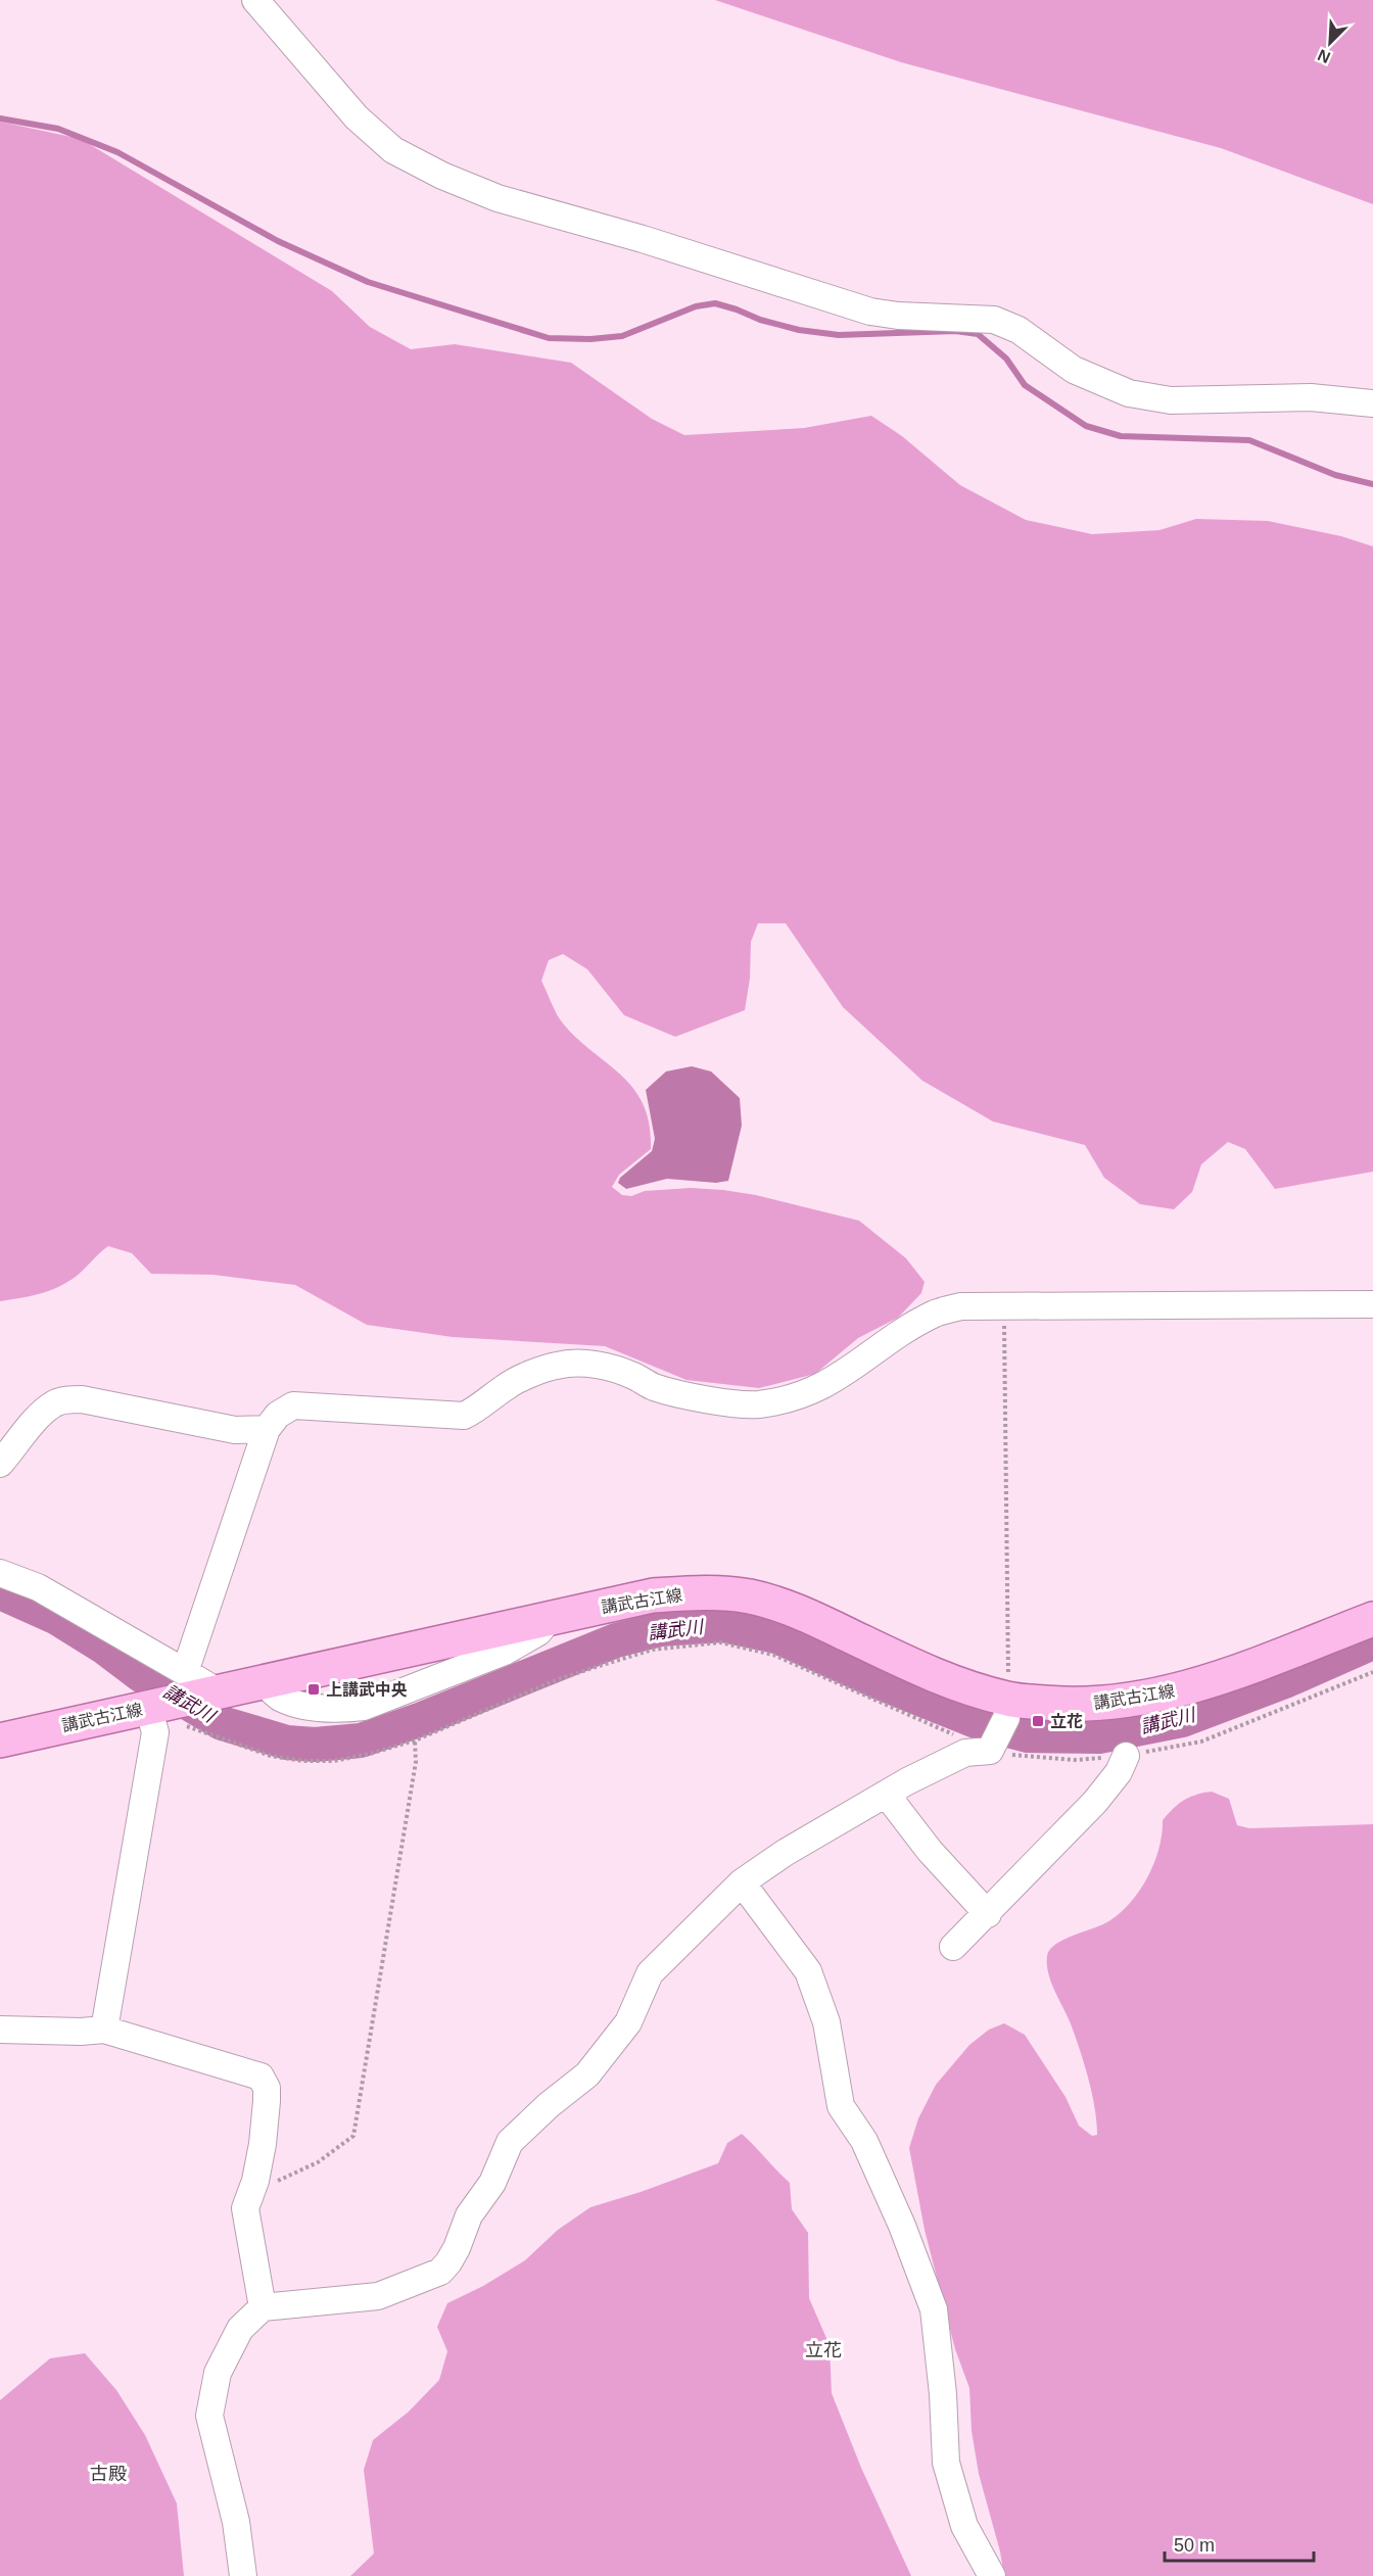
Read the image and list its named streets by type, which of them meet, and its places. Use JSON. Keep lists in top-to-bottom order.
{
  "streets": {
    "main road": ["講武古江線"]
  },
  "districts": ["立花", "古殿"],
  "water": ["講武川"],
  "places": {
    "transit": ["上講武中央", "立花"]
  },
  "scale_bar": "50 m",
  "north": "bottom left"
}
